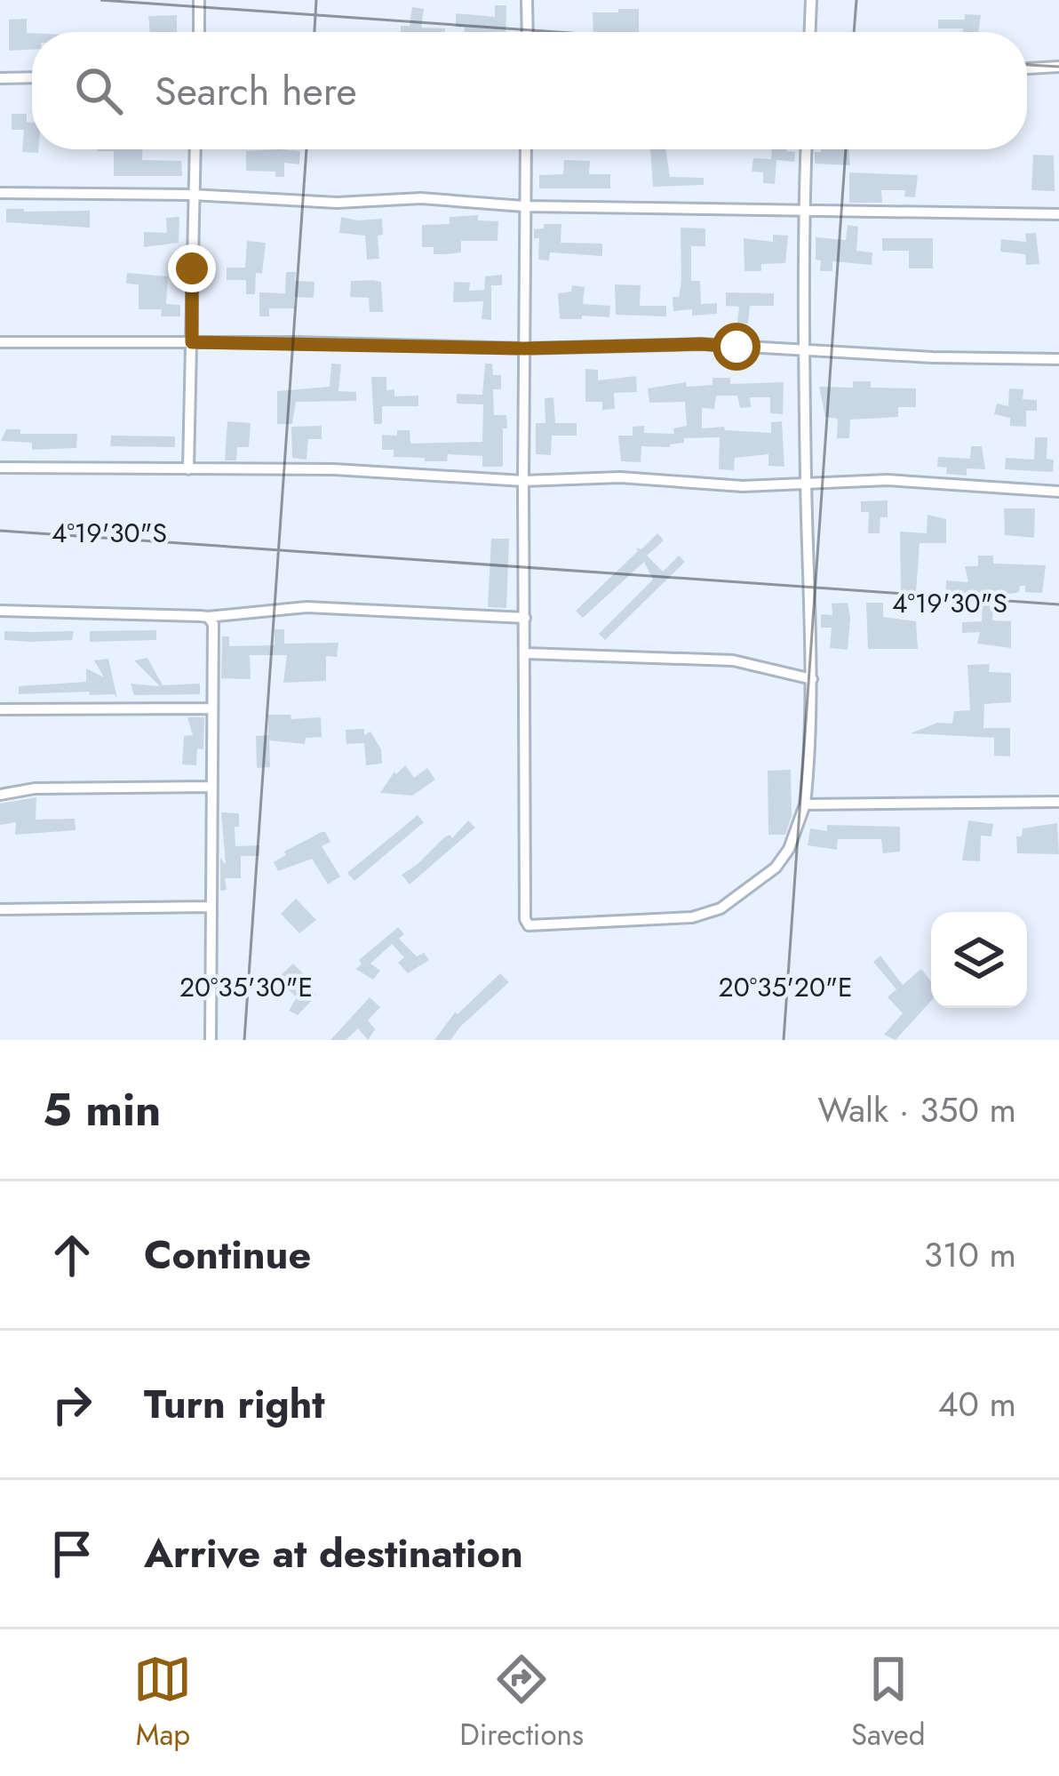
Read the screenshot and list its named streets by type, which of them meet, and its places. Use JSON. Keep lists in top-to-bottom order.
{
  "page": {
    "search": "Search here",
    "heading": ["5 min", "Walk · 350 m"],
    "list": [
      ["Continue", "310 m"],
      ["Turn right", "40 m"],
      "Arrive at destination"
    ],
    "nav": ["Map", "Directions", "Saved"]
  },
  "coordinates": ["4°19'30\"S", "20°35'30\"E", "20°35'20\"E"]
}
